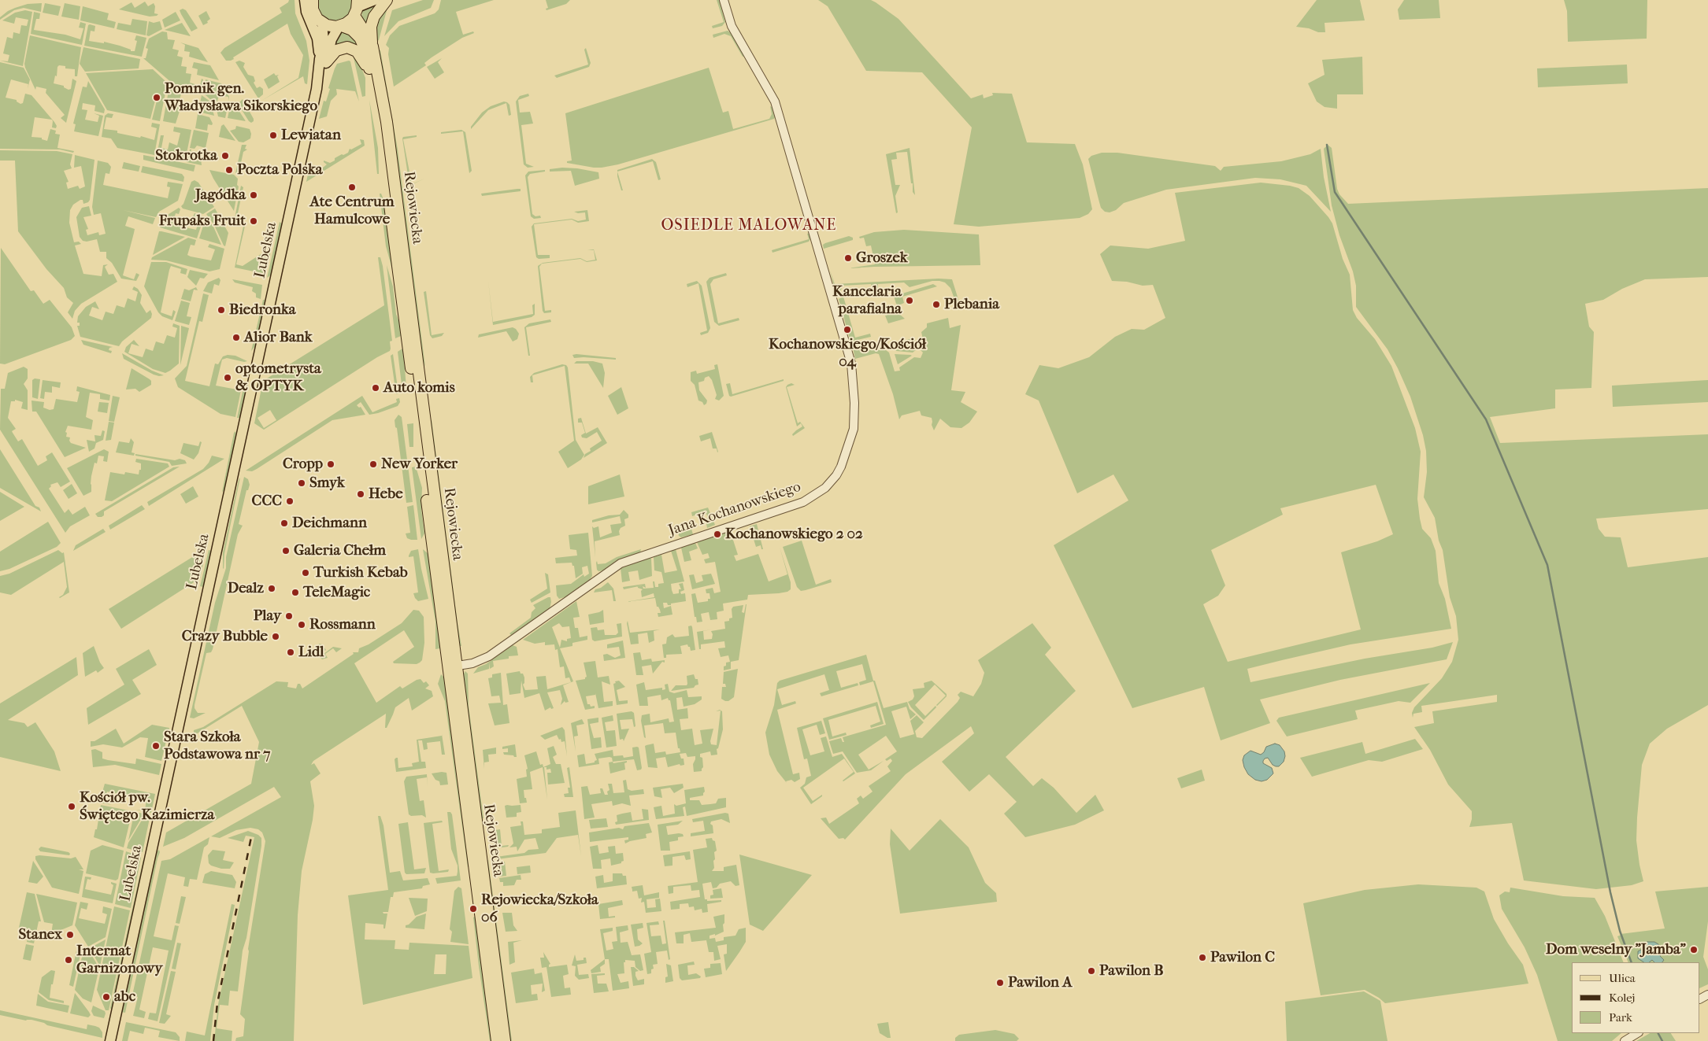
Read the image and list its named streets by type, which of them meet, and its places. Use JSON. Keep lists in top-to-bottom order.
{
  "streets": {
    "highway": ["Rejowiecka"],
    "main road": ["Lubelska"],
    "street": ["Jana Kochanowskiego"]
  },
  "crossings": [
    ["Rejowiecka", "Lubelska"],
    ["Rejowiecka", "Jana Kochanowskiego"]
  ],
  "districts": ["OSIEDLE MALOWANE"],
  "places": [
    "Pomnik gen. Władysława Sikorskiego",
    "Lewiatan",
    "Stokrotka",
    "Poczta Polska",
    "Ate Centrum Hamulcowe",
    "Jagódka",
    "Frupaks Fruit",
    "Groszek",
    "Kancelaria parafialna",
    "Plebania",
    "Biedronka",
    "Kochanowskiego/Kościół 04",
    "Alior Bank",
    "optometrysta & OPTYK",
    "Auto komis",
    "Cropp",
    "New Yorker",
    "Smyk",
    "Hebe",
    "CCC",
    "Deichmann",
    "Kochanowskiego 2 02",
    "Galeria Chełm",
    "Turkish Kebab",
    "Dealz",
    "TeleMagic",
    "Play",
    "Rossmann",
    "Crazy Bubble",
    "Lidl",
    "Stara Szkoła Podstawowa nr 7",
    "Kościół pw. Świętego Kazimierza",
    "Rejowiecka/Szkoła 06",
    "Stanex",
    "Dom weselny \"Jamba\"",
    "Pawilon C",
    "Internat Garnizonowy",
    "Pawilon B",
    "Pawilon A",
    "abc"
  ],
  "legend": ["Ulica", "Kolej", "Park"]
}
